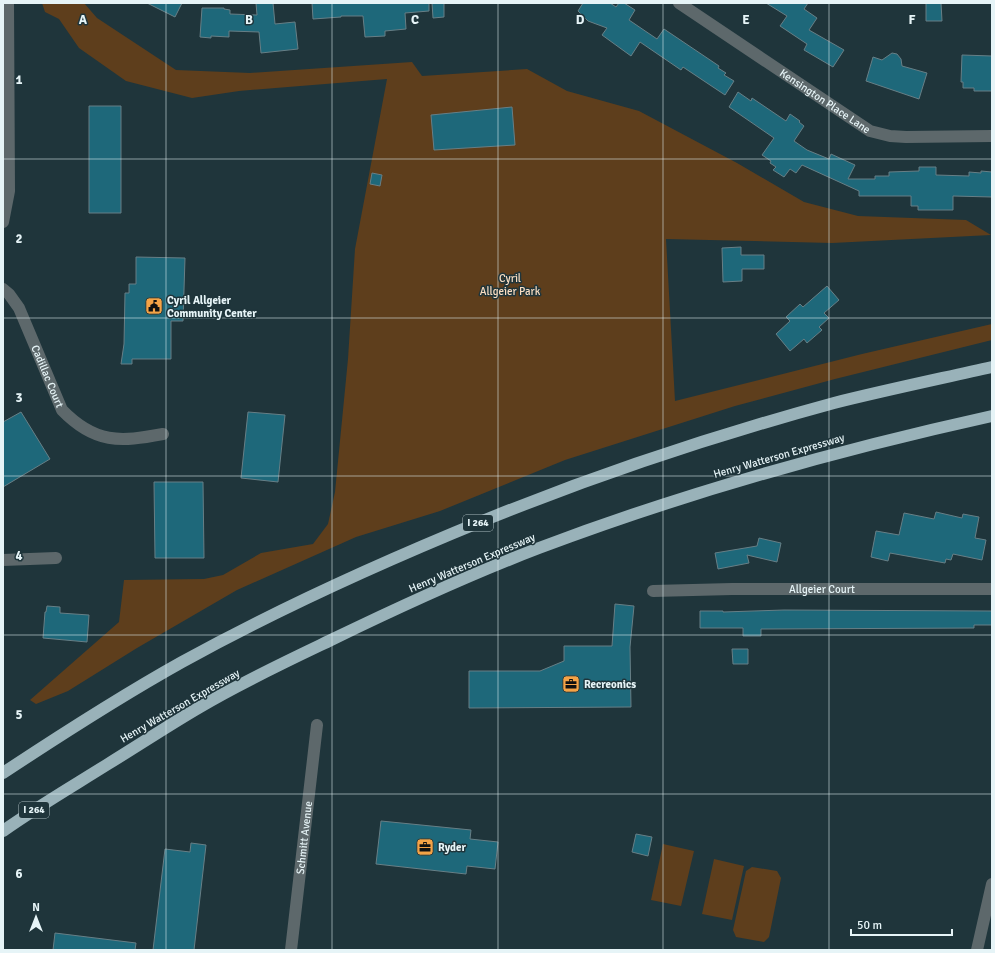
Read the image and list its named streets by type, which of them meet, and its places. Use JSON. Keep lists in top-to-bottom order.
{
  "streets": {
    "highway": ["Henry Watterson Expressway", "I 264"],
    "street": [
      "Kensington Place Lane",
      "Cadillac Court",
      "Allgeier Court",
      "Schmitt Avenue"
    ]
  },
  "parks": ["Cyril Allgeier Park"],
  "places": {
    "public building": ["Cyril Allgeier Community Center"],
    "office": ["Recreonics", "Ryder"]
  },
  "scale_bar": "50 m",
  "north": "top",
  "grid": {
    "columns": [
      "A",
      "B",
      "C",
      "D",
      "E",
      "F"
    ],
    "rows": [
      "1",
      "2",
      "3",
      "4",
      "5",
      "6"
    ]
  }
}
